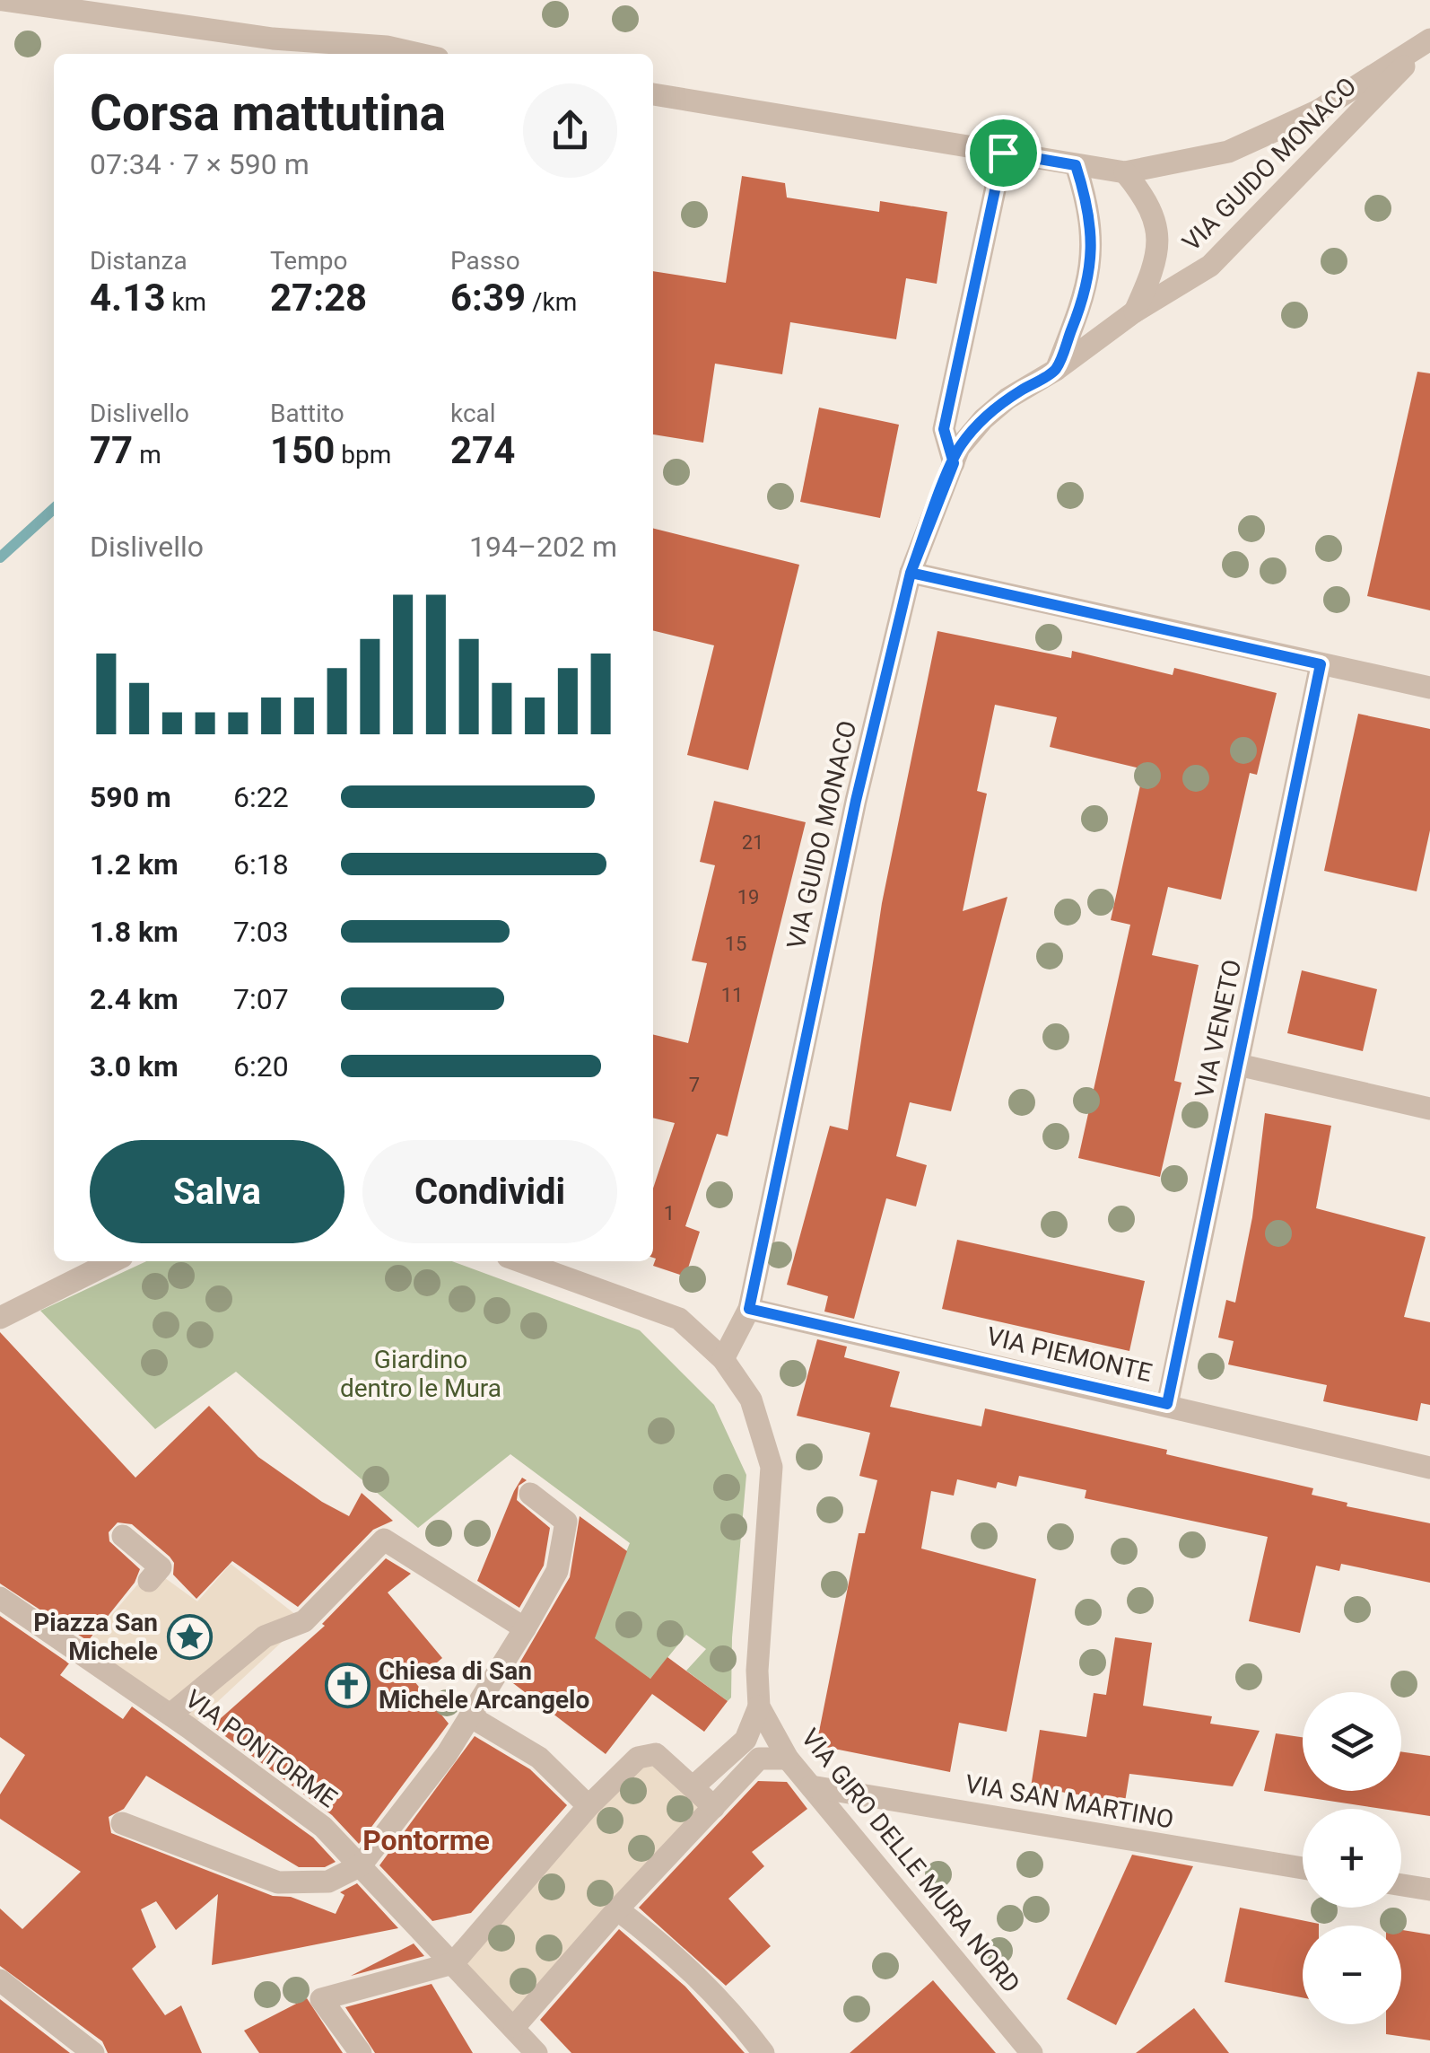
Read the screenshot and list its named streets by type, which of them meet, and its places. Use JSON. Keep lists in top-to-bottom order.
{
  "streets": {
    "street": [
      "VIA GUIDO MONACO",
      "VIA VENETO",
      "VIA PIEMONTE",
      "VIA PONTORME",
      "VIA SAN MARTINO",
      "VIA GIRO DELLE MURA NORD"
    ]
  },
  "crossings": [
    ["VIA GUIDO MONACO", "VIA PIEMONTE"],
    ["VIA GUIDO MONACO", "VIA GIRO DELLE MURA NORD"],
    ["VIA VENETO", "VIA PIEMONTE"],
    ["VIA SAN MARTINO", "VIA GIRO DELLE MURA NORD"]
  ],
  "districts": ["Pontorme"],
  "parks": ["Giardino dentro le Mura"],
  "places": {
    "place": ["Piazza San Michele"],
    "church": ["Chiesa di San Michele Arcangelo"]
  },
  "house_numbers": [
    "21",
    "19",
    "15",
    "11",
    "7",
    "1"
  ],
  "page": {
    "heading": ["Corsa mattutina", "07:34 · 7 × 590 m"],
    "stats": [
      ["Distanza", "4.13 km"],
      ["Tempo", "27:28"],
      ["Passo", "6:39 /km"],
      ["Dislivello", "77 m"],
      ["Battito", "150 bpm"],
      ["kcal", "274"]
    ],
    "chart": ["Dislivello", "194–202 m"],
    "list": [
      {
        "name": "590 m",
        "note": "6:22"
      },
      {
        "name": "1.2 km",
        "note": "6:18"
      },
      {
        "name": "1.8 km",
        "note": "7:03"
      },
      {
        "name": "2.4 km",
        "note": "7:07"
      },
      {
        "name": "3.0 km",
        "note": "6:20"
      }
    ],
    "buttons": ["Salva", "Condividi"],
    "map_buttons": ["+", "−"]
  }
}
